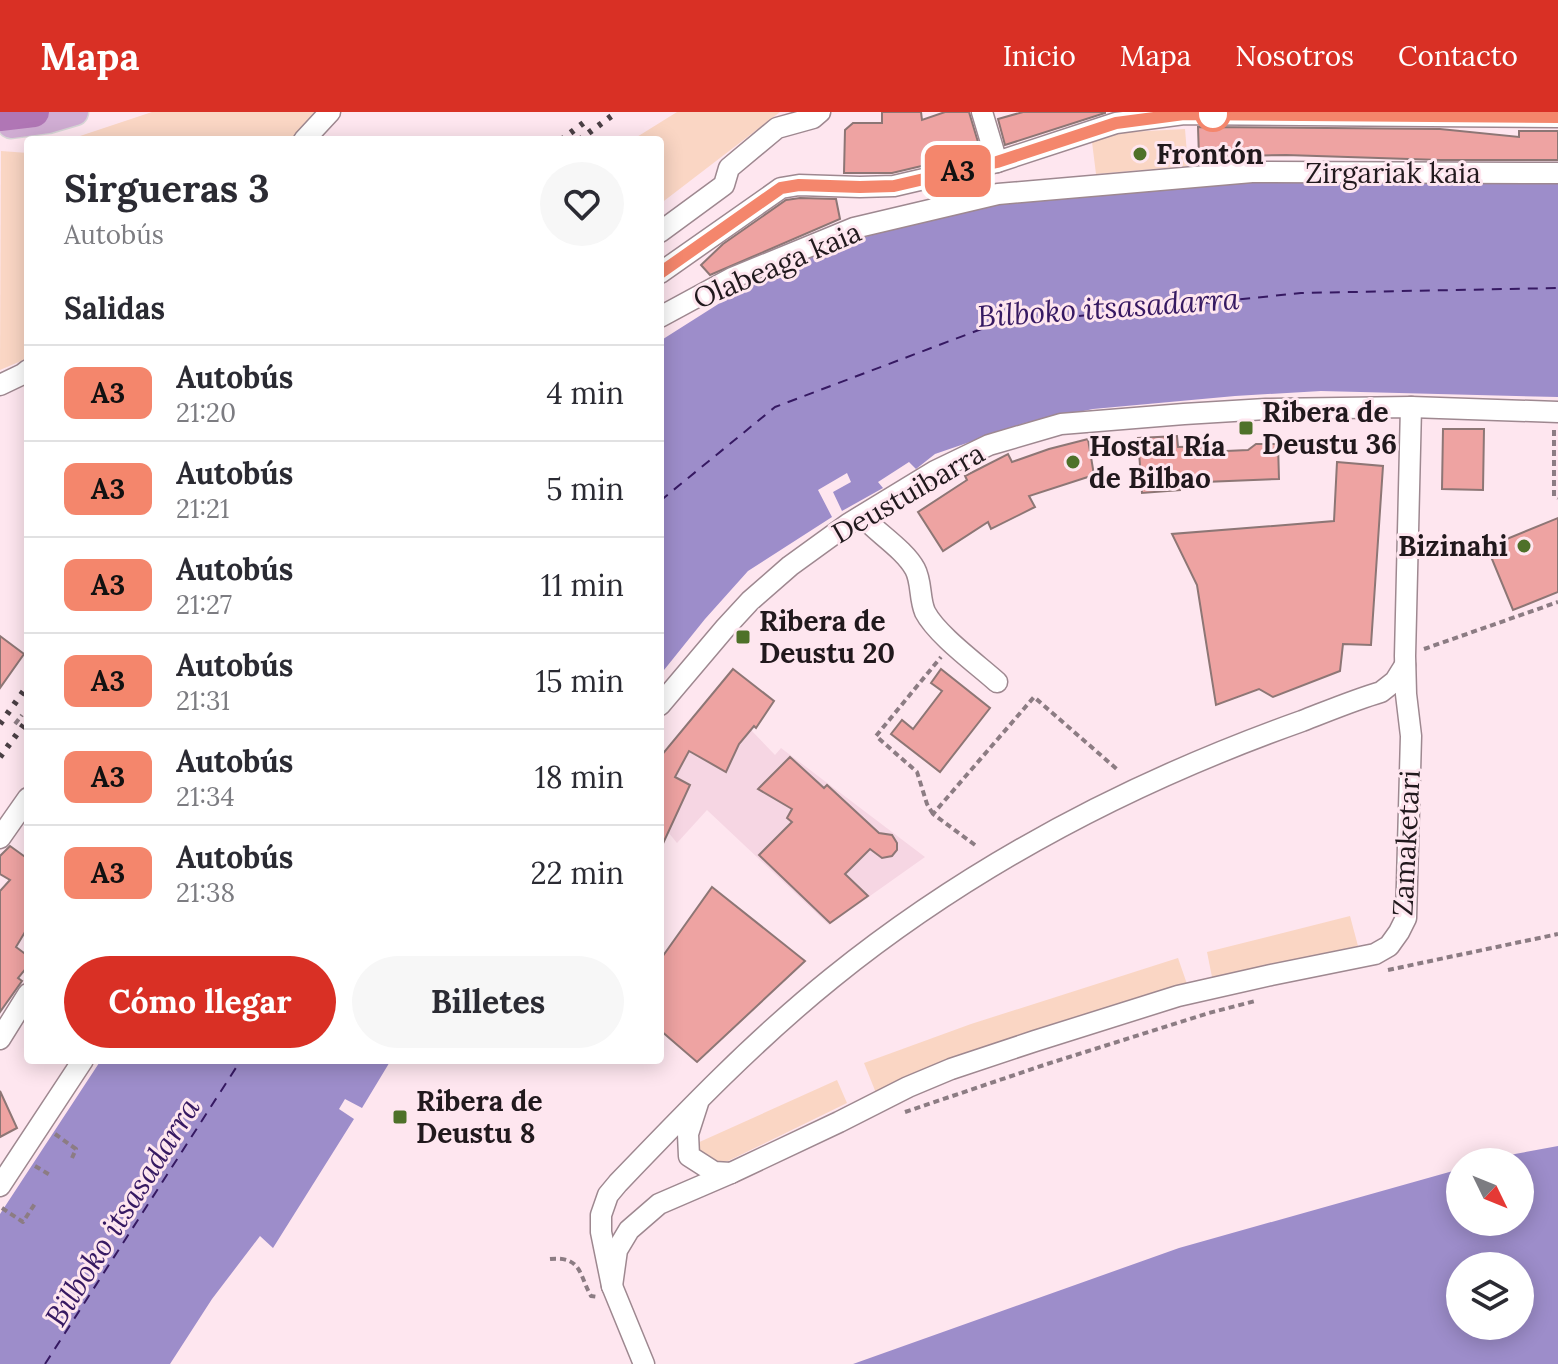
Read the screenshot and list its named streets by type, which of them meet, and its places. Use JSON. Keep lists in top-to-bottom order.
{
  "streets": {
    "street": [
      "Zirgariak kaia",
      "Olabeaga kaia",
      "Deustuibarra",
      "Zamaketari"
    ]
  },
  "crossings": [
    ["Zirgariak kaia", "Olabeaga kaia"],
    ["Deustuibarra", "Zamaketari"]
  ],
  "water": ["Bilboko itsasadarra"],
  "places": {
    "other": ["Frontón", "Hostal Ría de Bilbao", "Bizinahi"],
    "transit": ["Ribera de Deustu 36", "Ribera de Deustu 20", "Ribera de Deustu 8"]
  },
  "lines": ["bus line A3"],
  "north": "bottom right",
  "page": {
    "header": "Mapa",
    "nav": [
      "Inicio",
      "Mapa",
      "Nosotros",
      "Contacto"
    ],
    "on_map": "A3",
    "heading": [
      ["Sirgueras 3", "Autobús"],
      "Salidas"
    ],
    "list": [
      {
        "mark": "A3",
        "name": "Autobús",
        "note": "21:20",
        "value": "4 min"
      },
      {
        "mark": "A3",
        "name": "Autobús",
        "note": "21:21",
        "value": "5 min"
      },
      {
        "mark": "A3",
        "name": "Autobús",
        "note": "21:27",
        "value": "11 min"
      },
      {
        "mark": "A3",
        "name": "Autobús",
        "note": "21:31",
        "value": "15 min"
      },
      {
        "mark": "A3",
        "name": "Autobús",
        "note": "21:34",
        "value": "18 min"
      },
      {
        "mark": "A3",
        "name": "Autobús",
        "note": "21:38",
        "value": "22 min"
      }
    ],
    "buttons": ["Cómo llegar", "Billetes"]
  }
}
